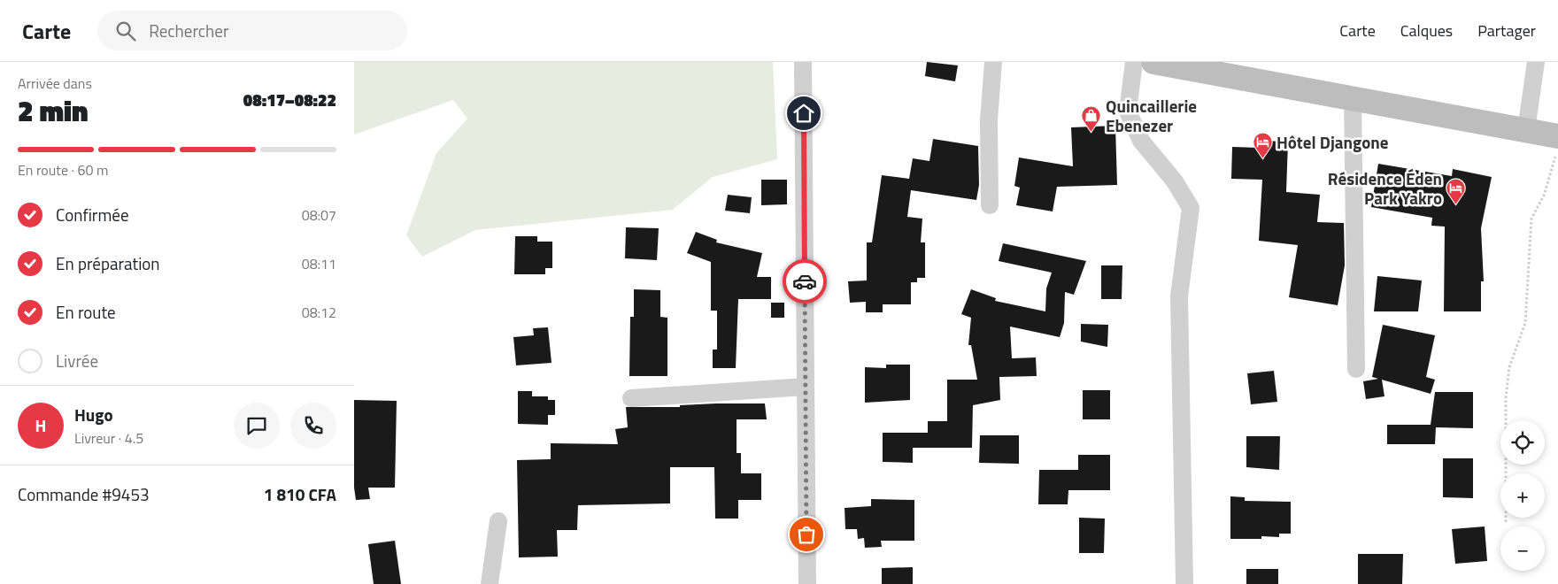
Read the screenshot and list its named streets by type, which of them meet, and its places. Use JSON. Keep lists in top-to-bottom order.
{
  "places": {
    "shop": ["Quincaillerie Ebenezer"],
    "hotel": ["Hôtel Djangone", "Résidence Éden Park Yakro"]
  },
  "page": {
    "header": "Carte",
    "search": "Rechercher",
    "nav": ["Carte", "Calques", "Partager"],
    "heading": ["2 min", "Arrivée dans", "08:17–08:22"],
    "panel": [
      "Hugo",
      "Livreur · 4.5",
      "Commande #9453",
      "1 810 CFA"
    ],
    "bar": "En route · 60 m",
    "list": [
      ["Confirmée", "08:07"],
      ["En préparation", "08:11"],
      ["En route", "08:12"],
      "Livrée"
    ],
    "round": "H",
    "map_buttons": ["+", "−"]
  }
}
